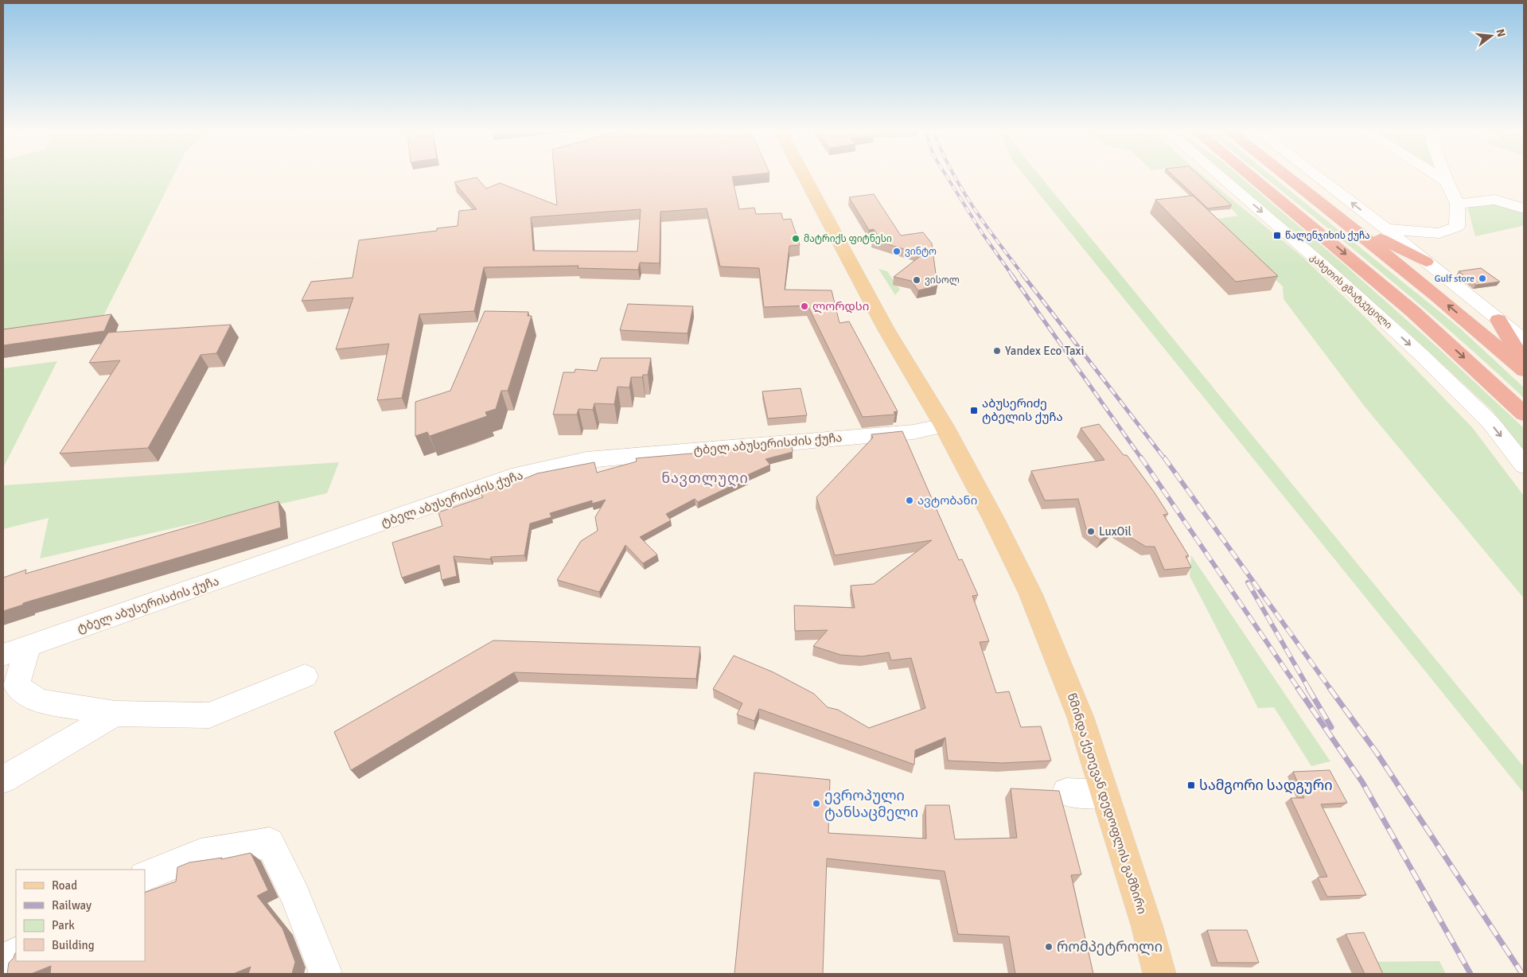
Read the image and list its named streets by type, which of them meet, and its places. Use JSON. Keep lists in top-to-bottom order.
{
  "streets": {
    "highway": ["კახეთის გზატკეცილი"],
    "main road": ["წმინდა ქეთევან დედოფლის გამზირი"],
    "street": ["ტბელ აბუსერისძის ქუჩა"]
  },
  "crossings": [
    ["ტბელ აბუსერისძის ქუჩა", "წმინდა ქეთევან დედოფლის გამზირი"]
  ],
  "districts": ["ნავთლუღი"],
  "places": {
    "transit": ["წალენჯიხის ქუჩა", "აბუსერიძე ტბელის ქუჩა", "სამგორი სადგური"],
    "other": [
      "მატრიქს ფიტნესი",
      "ვინტო",
      "Gulf store",
      "ვისოლ",
      "ლორდსი",
      "Yandex Eco Taxi",
      "ავტობანი",
      "LuxOil",
      "ევროპული ტანსაცმელი",
      "რომპეტროლი"
    ]
  },
  "legend": [
    "Road",
    "Railway",
    "Park",
    "Building"
  ],
  "north": "right"
}
